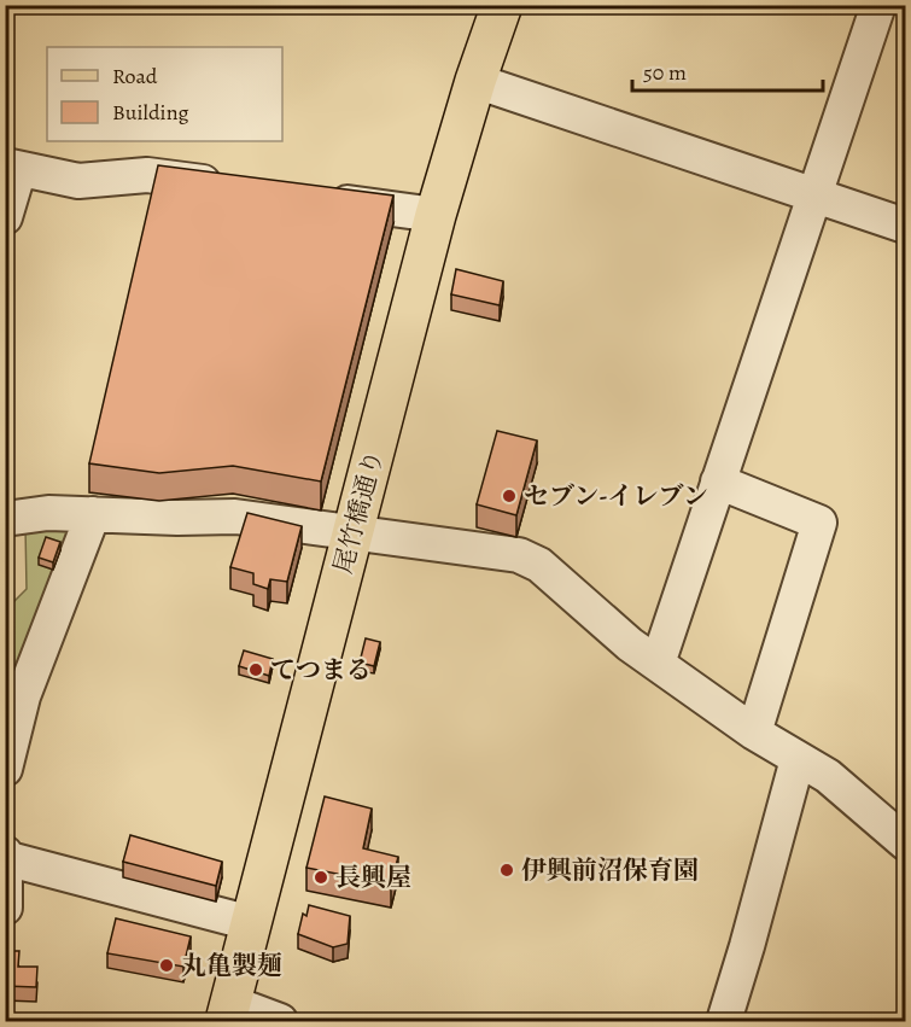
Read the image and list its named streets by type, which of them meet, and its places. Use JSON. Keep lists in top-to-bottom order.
{
  "streets": {
    "main road": ["尾竹橋通り"]
  },
  "places": [
    "セブン-イレブン",
    "てつまる",
    "伊興前沼保育園",
    "長興屋",
    "丸亀製麺"
  ],
  "legend": ["Road", "Building"],
  "scale_bar": "50 m"
}
